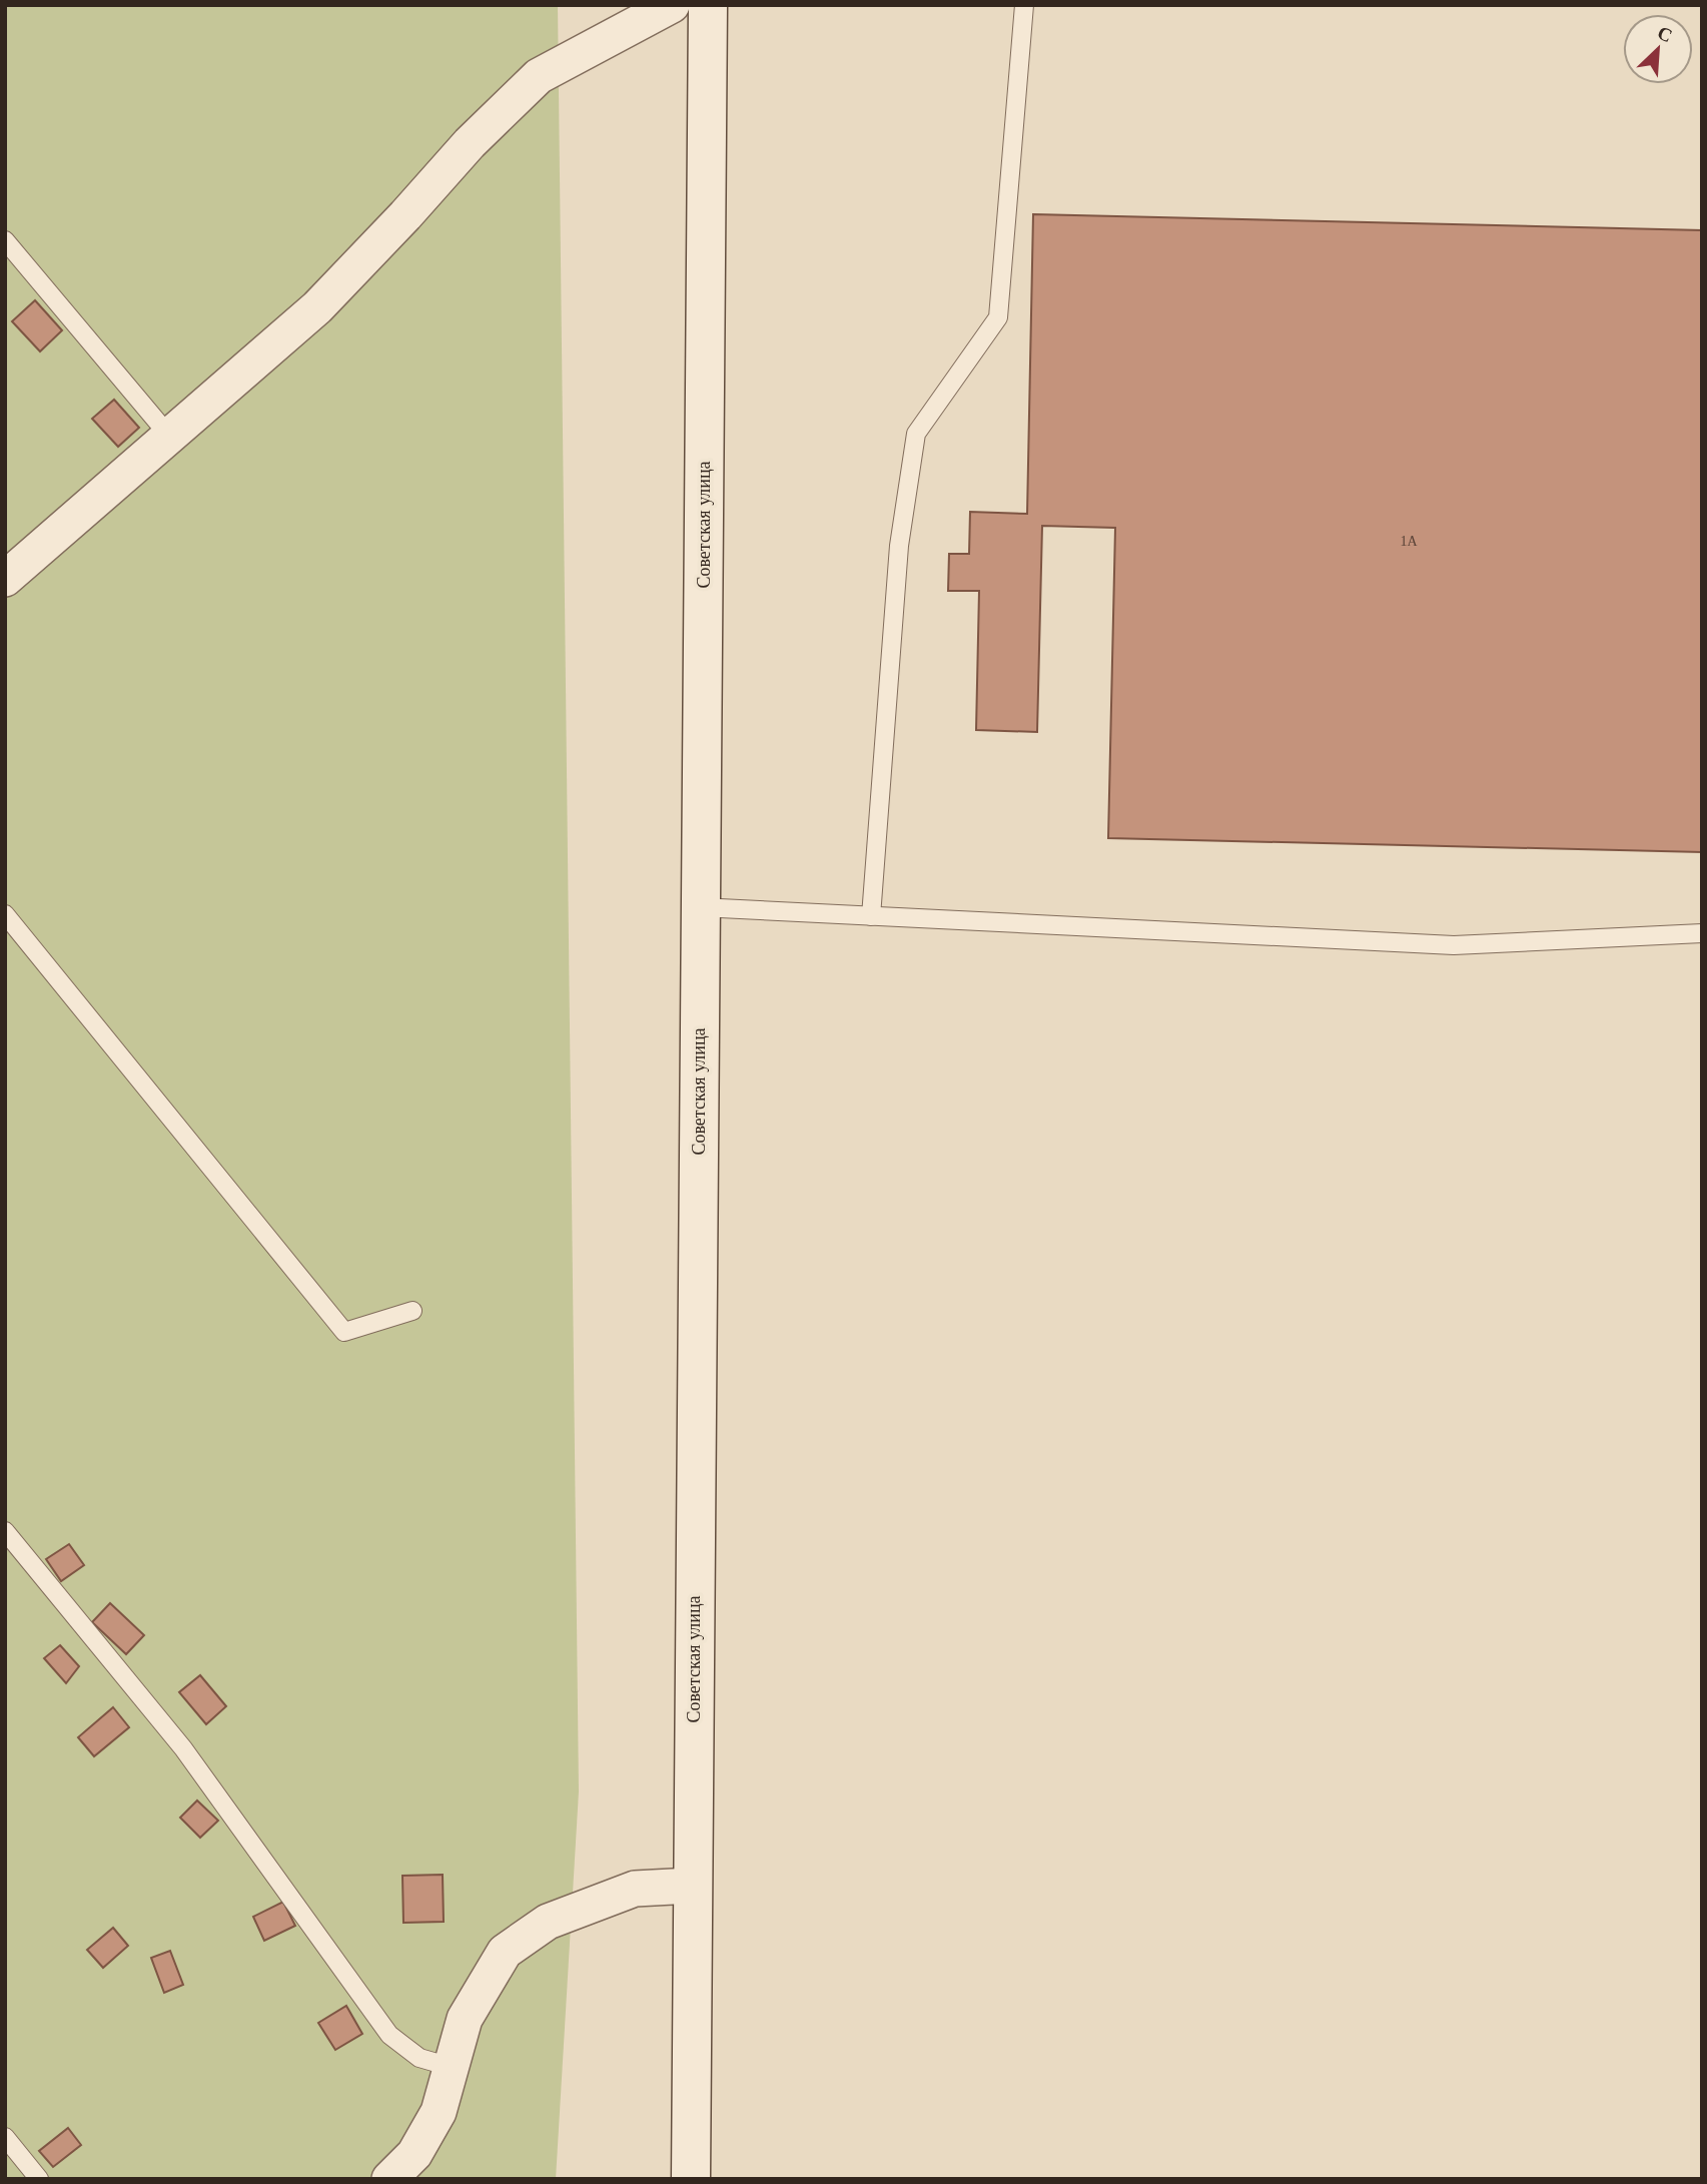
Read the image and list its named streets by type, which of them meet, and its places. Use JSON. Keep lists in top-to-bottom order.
{
  "streets": {
    "main road": ["Советская улица"]
  },
  "house_numbers": ["1А"],
  "north": "top right"
}
